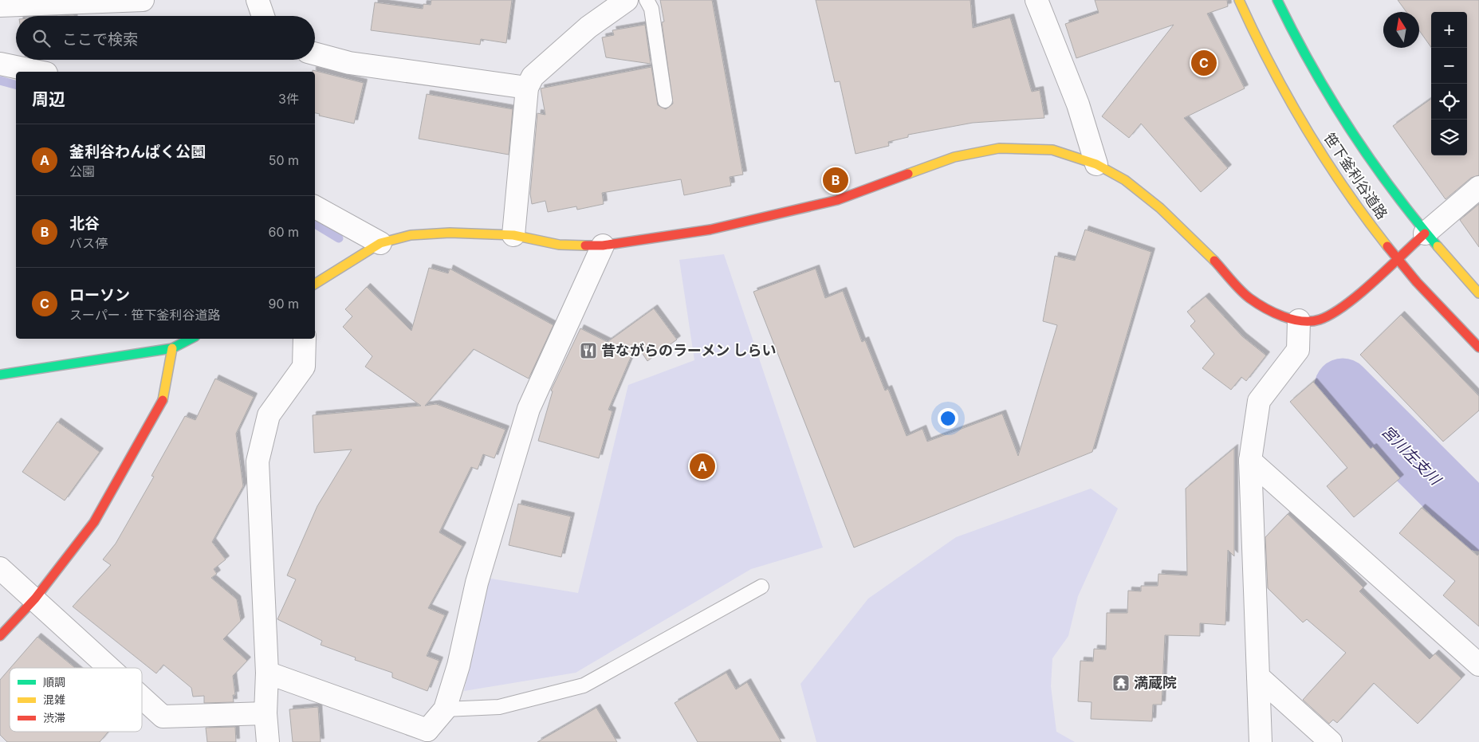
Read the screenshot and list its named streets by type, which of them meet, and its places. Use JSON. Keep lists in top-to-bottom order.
{
  "streets": {
    "street": ["笹下釜利谷道路"]
  },
  "water": ["宮川左支川"],
  "places": {
    "restaurant": ["昔ながらのラーメン しらい"],
    "temple": ["満蔵院"]
  },
  "legend": ["順調", "混雑", "渋滞"],
  "north": "top",
  "page": {
    "map_buttons": ["+", "−"],
    "search": "ここで検索",
    "pins": ["C", "B", "A"],
    "heading": ["周辺", "3件"],
    "list": [
      {
        "mark": "A",
        "name": "釜利谷わんぱく公園",
        "note": "公園",
        "value": "50 m"
      },
      {
        "mark": "B",
        "name": "北谷",
        "note": "バス停",
        "value": "60 m"
      },
      {
        "mark": "C",
        "name": "ローソン",
        "note": "スーパー · 笹下釜利谷道路",
        "value": "90 m"
      }
    ]
  }
}
